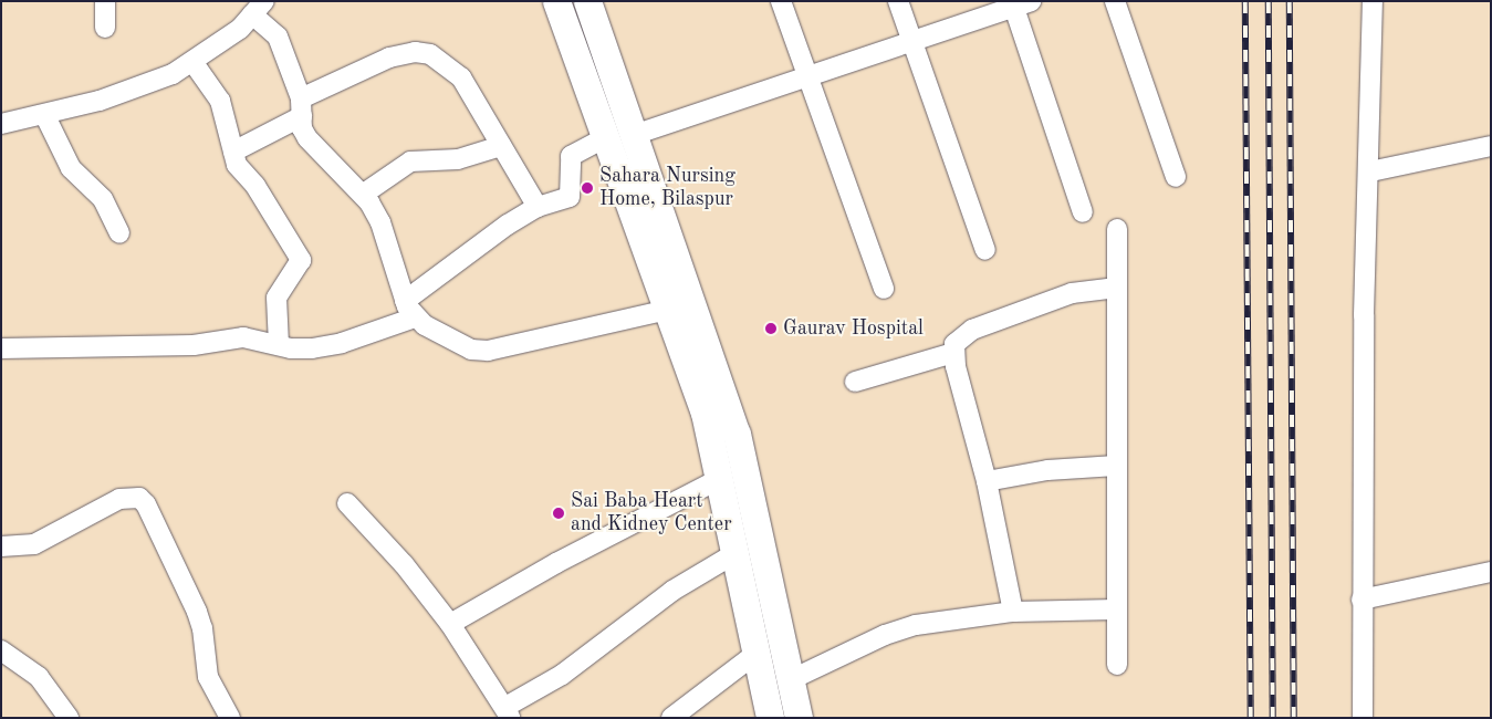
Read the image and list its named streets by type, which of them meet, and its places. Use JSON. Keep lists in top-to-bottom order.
{
  "places": ["Sahara Nursing Home, Bilaspur", "Gaurav Hospital", "Sai Baba Heart and Kidney Center"]
}
